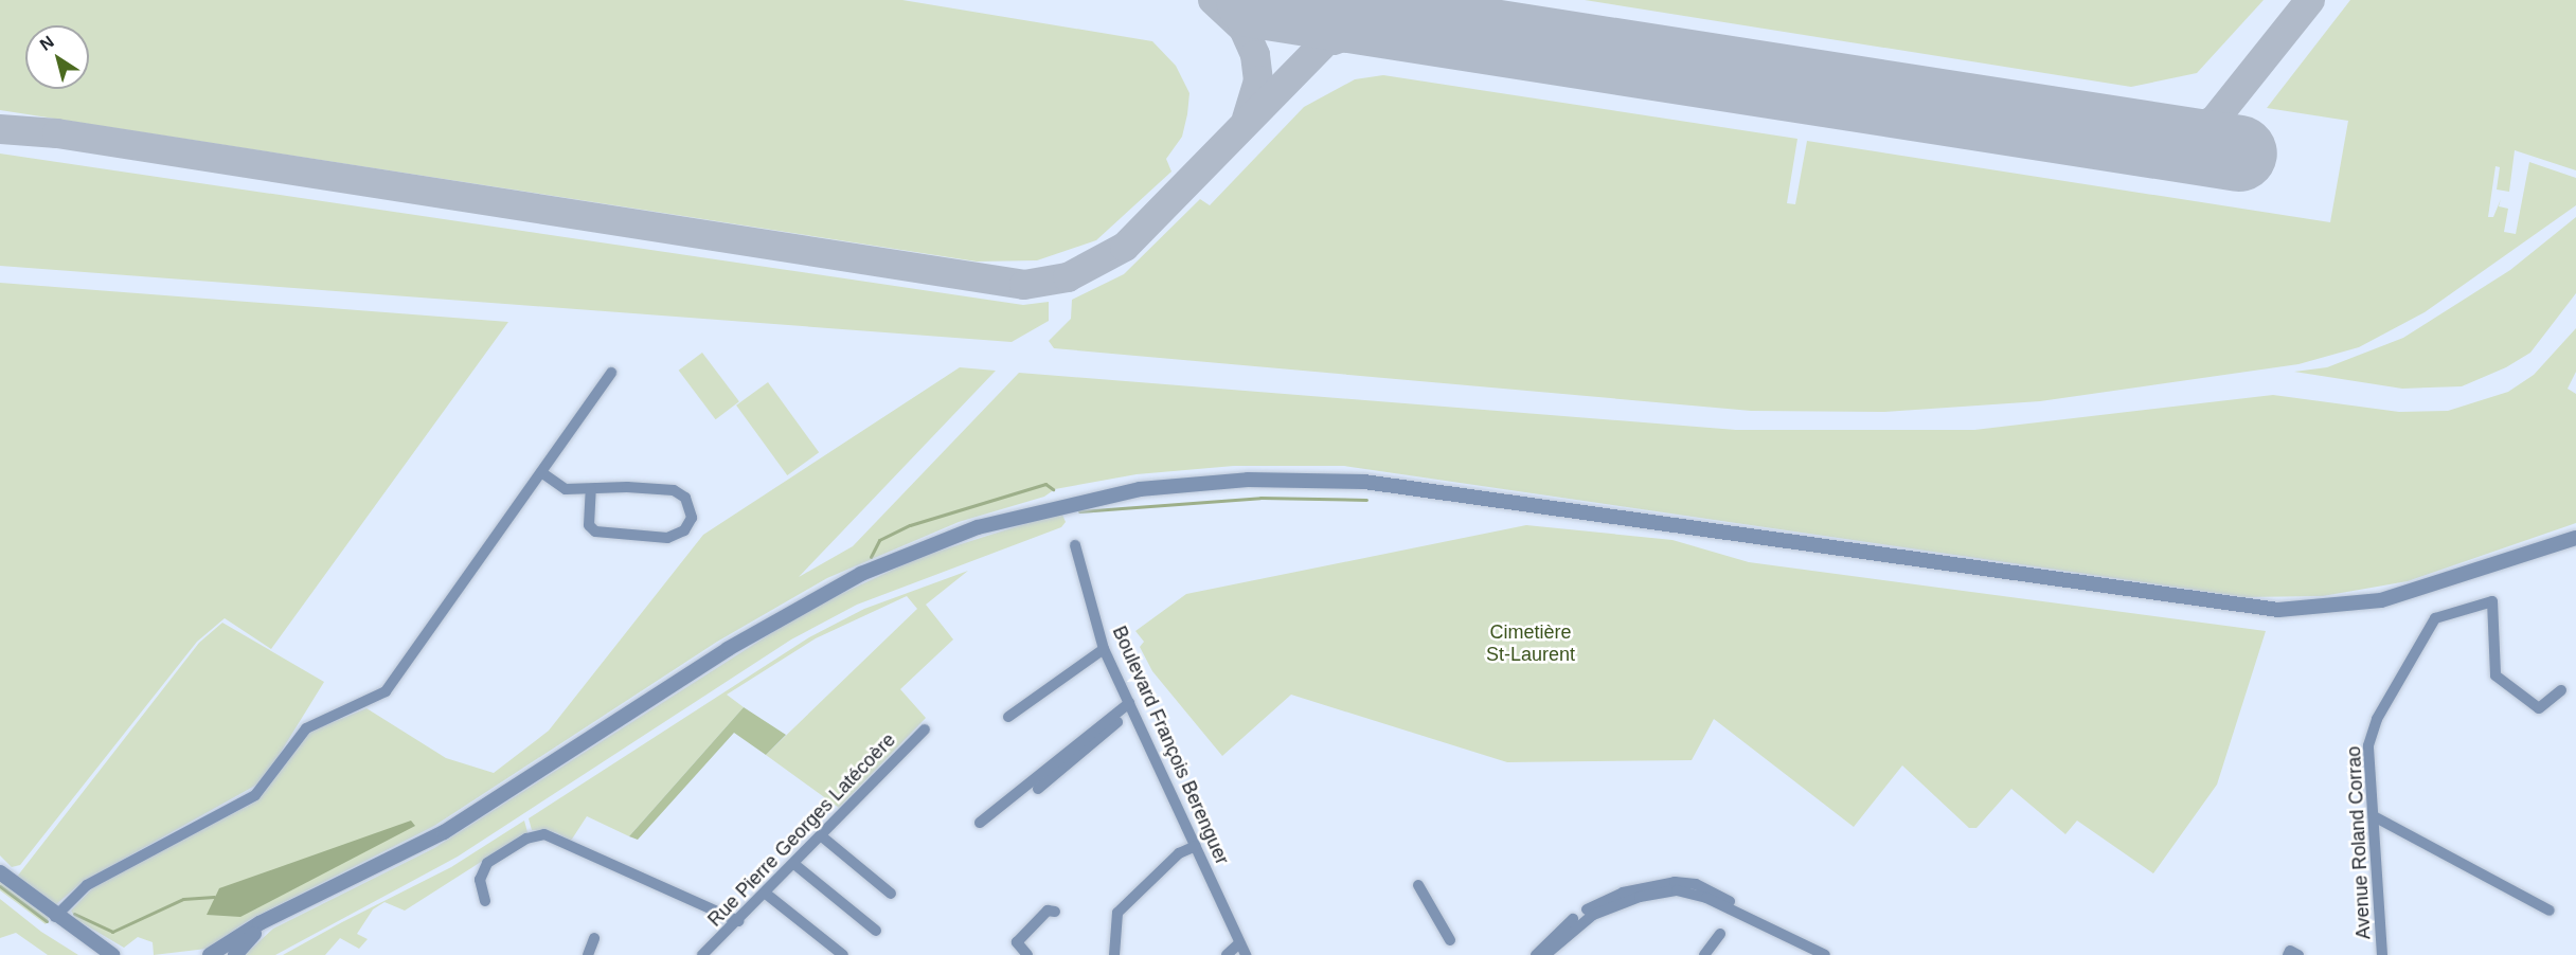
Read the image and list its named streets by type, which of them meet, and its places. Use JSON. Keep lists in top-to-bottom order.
{
  "streets": {
    "street": ["Boulevard François Berenguer", "Rue Pierre Georges Latécoère", "Avenue Roland Corrao"]
  },
  "parks": ["Cimetière St-Laurent"],
  "north": "top left"
}
